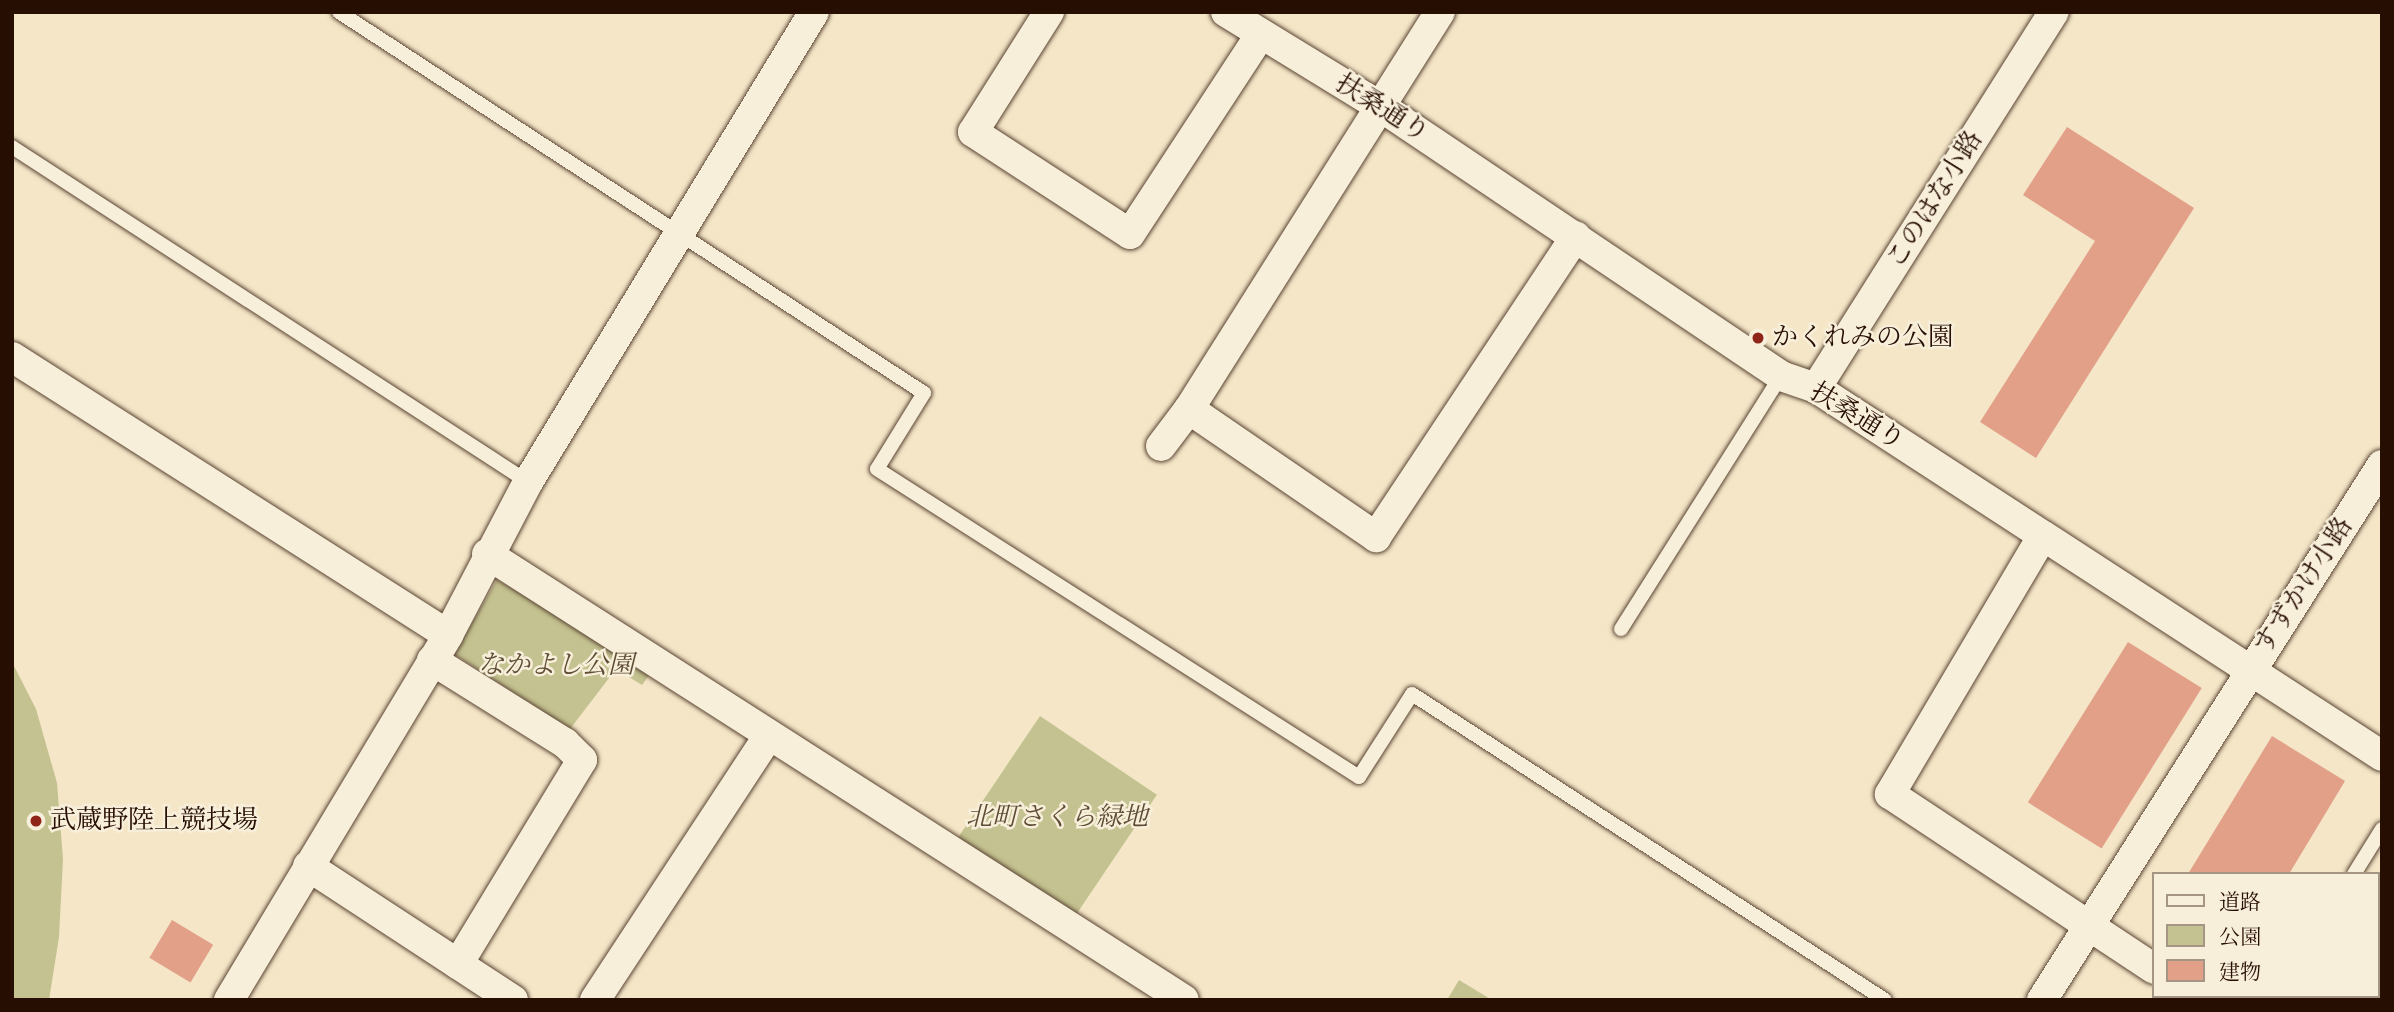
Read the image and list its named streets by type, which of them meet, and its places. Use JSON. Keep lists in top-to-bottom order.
{
  "streets": {
    "street": ["扶桑通り", "このはな小路", "すずかけ小路"]
  },
  "crossings": [
    ["扶桑通り", "このはな小路"],
    ["扶桑通り", "すずかけ小路"]
  ],
  "parks": ["なかよし公園", "北町さくら緑地"],
  "places": ["かくれみの公園", "武蔵野陸上競技場"],
  "legend": ["道路", "公園", "建物"]
}
